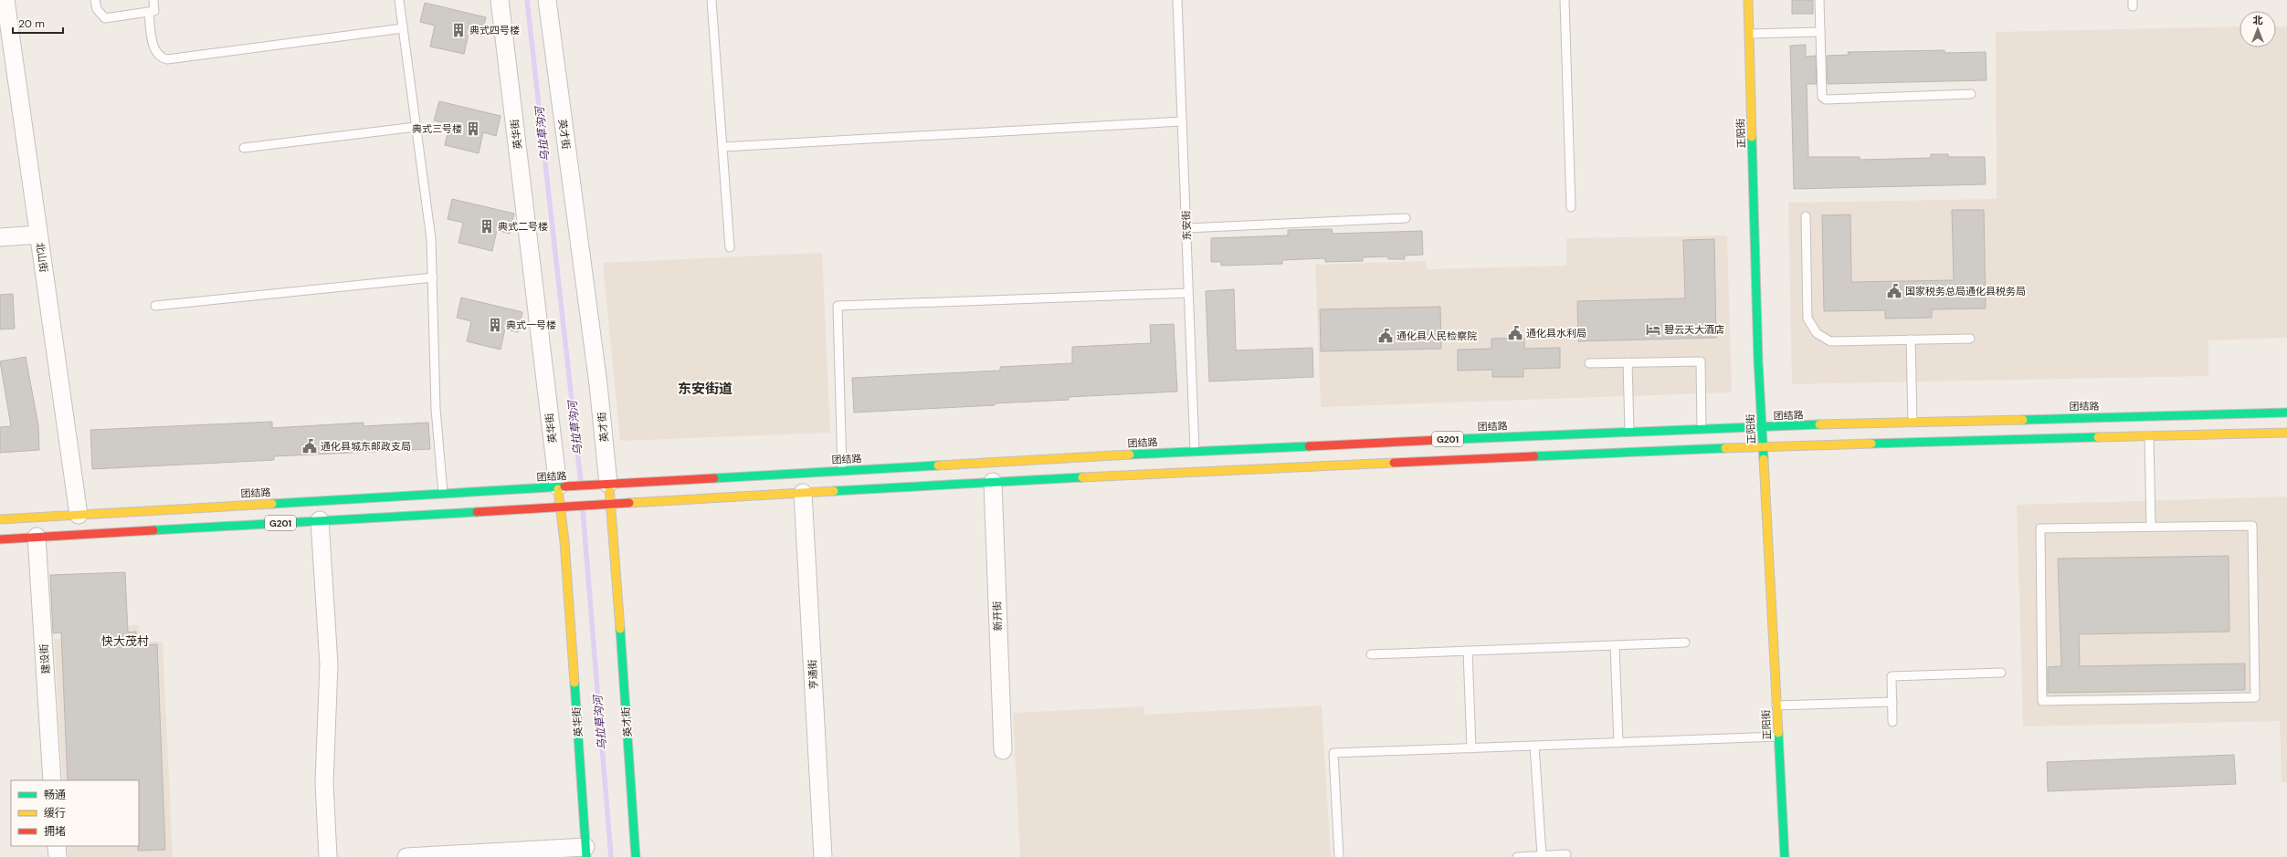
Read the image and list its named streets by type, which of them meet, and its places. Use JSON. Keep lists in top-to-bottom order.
{
  "streets": {
    "main road": [
      "正阳街",
      "英华街",
      "英才街",
      "团结路",
      "G201"
    ],
    "street": [
      "北山街",
      "新开街",
      "建设街",
      "亨通街"
    ],
    "lane": ["东安街"]
  },
  "crossings": [
    ["正阳街", "团结路"],
    ["正阳街", "G201"],
    ["英华街", "团结路"],
    ["英华街", "G201"],
    ["英才街", "团结路"],
    ["英才街", "G201"],
    ["东安街", "团结路"],
    ["北山街", "团结路"],
    ["G201", "新开街"],
    ["G201", "建设街"],
    ["G201", "亨通街"]
  ],
  "districts": ["东安街道", "快大茂村"],
  "water": ["乌拉草沟河"],
  "places": {
    "building": [
      "典式四号楼",
      "典式三号楼",
      "典式二号楼",
      "典式一号楼"
    ],
    "public building": [
      "国家税务总局通化县税务局",
      "通化县水利局",
      "通化县人民检察院",
      "通化县城东邮政支局"
    ],
    "hotel": ["碧云天大酒店"]
  },
  "legend": ["畅通", "缓行", "拥堵"],
  "scale_bar": "20 m",
  "north": "top"
}
